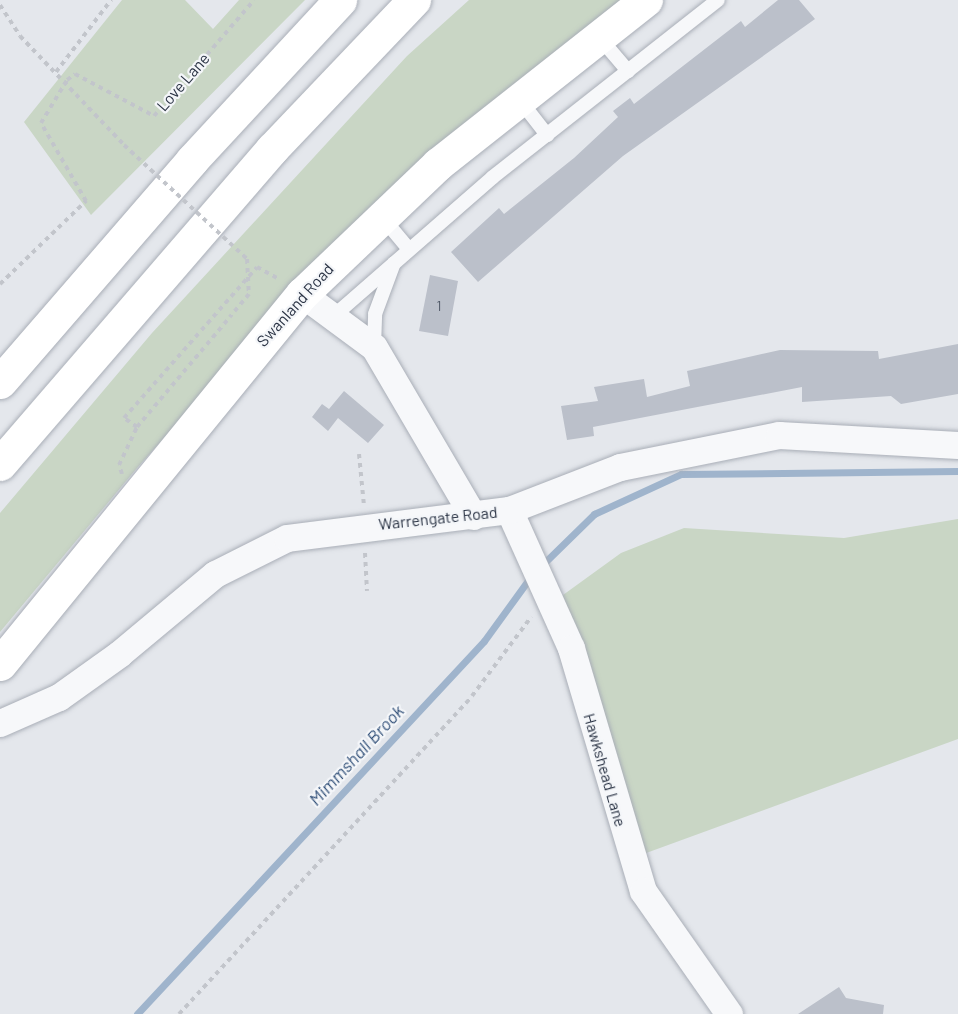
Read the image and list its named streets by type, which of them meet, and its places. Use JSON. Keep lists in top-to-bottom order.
{
  "streets": {
    "main road": ["Swanland Road"],
    "street": ["Warrengate Road", "Hawkshead Lane"],
    "path": ["Love Lane"]
  },
  "crossings": [
    ["Warrengate Road", "Hawkshead Lane"]
  ],
  "water": ["Mimmshall Brook"],
  "house_numbers": ["1"]
}
